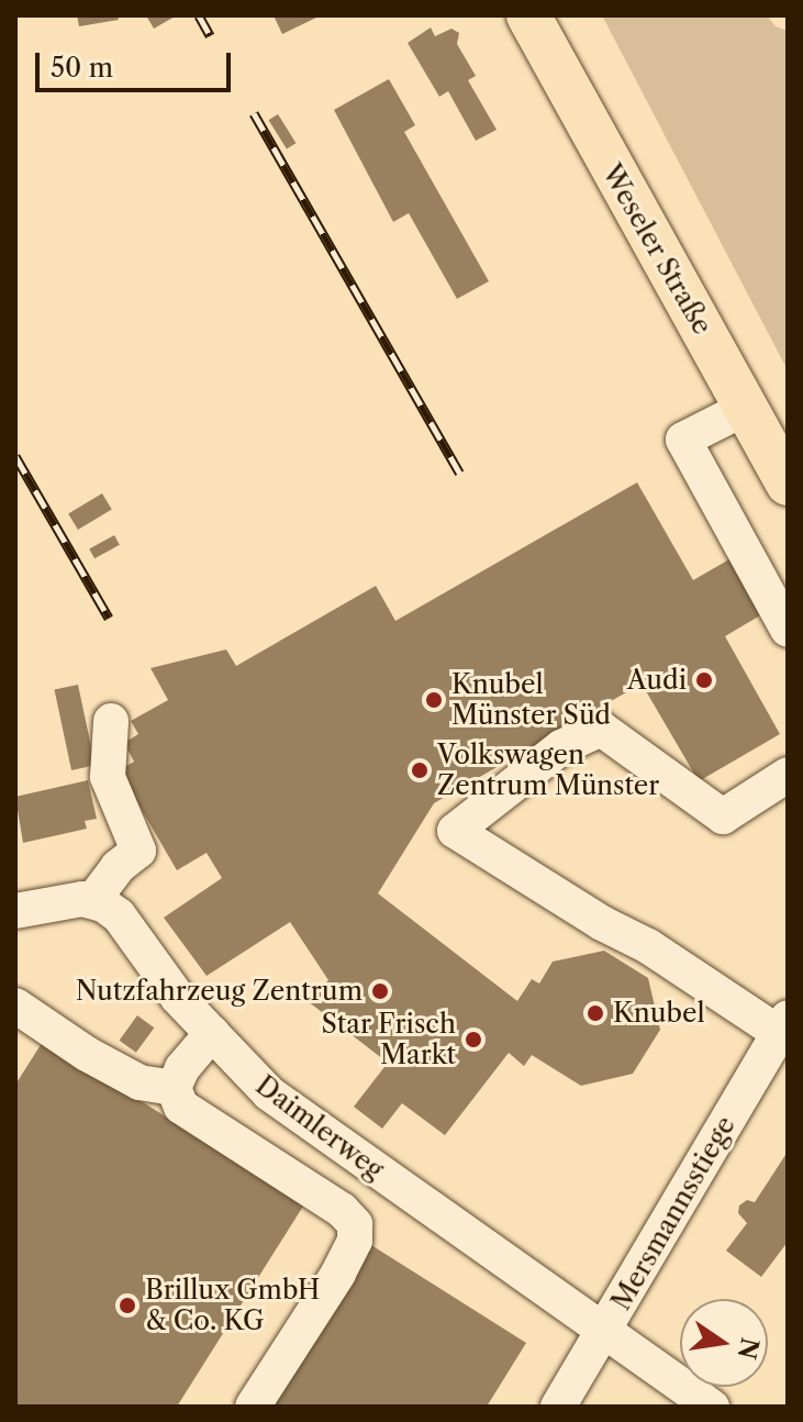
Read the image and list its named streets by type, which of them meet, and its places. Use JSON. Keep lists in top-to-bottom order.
{
  "streets": {
    "main road": ["Weseler Straße"],
    "street": ["Daimlerweg", "Mersmannsstiege"]
  },
  "crossings": [
    ["Daimlerweg", "Mersmannsstiege"]
  ],
  "places": [
    "Audi",
    "Knubel Münster Süd",
    "Volkswagen Zentrum Münster",
    "Nutzfahrzeug Zentrum",
    "Knubel",
    "Star Frisch Markt",
    "Brillux GmbH & Co. KG"
  ],
  "scale_bar": "50 m",
  "north": "right"
}
